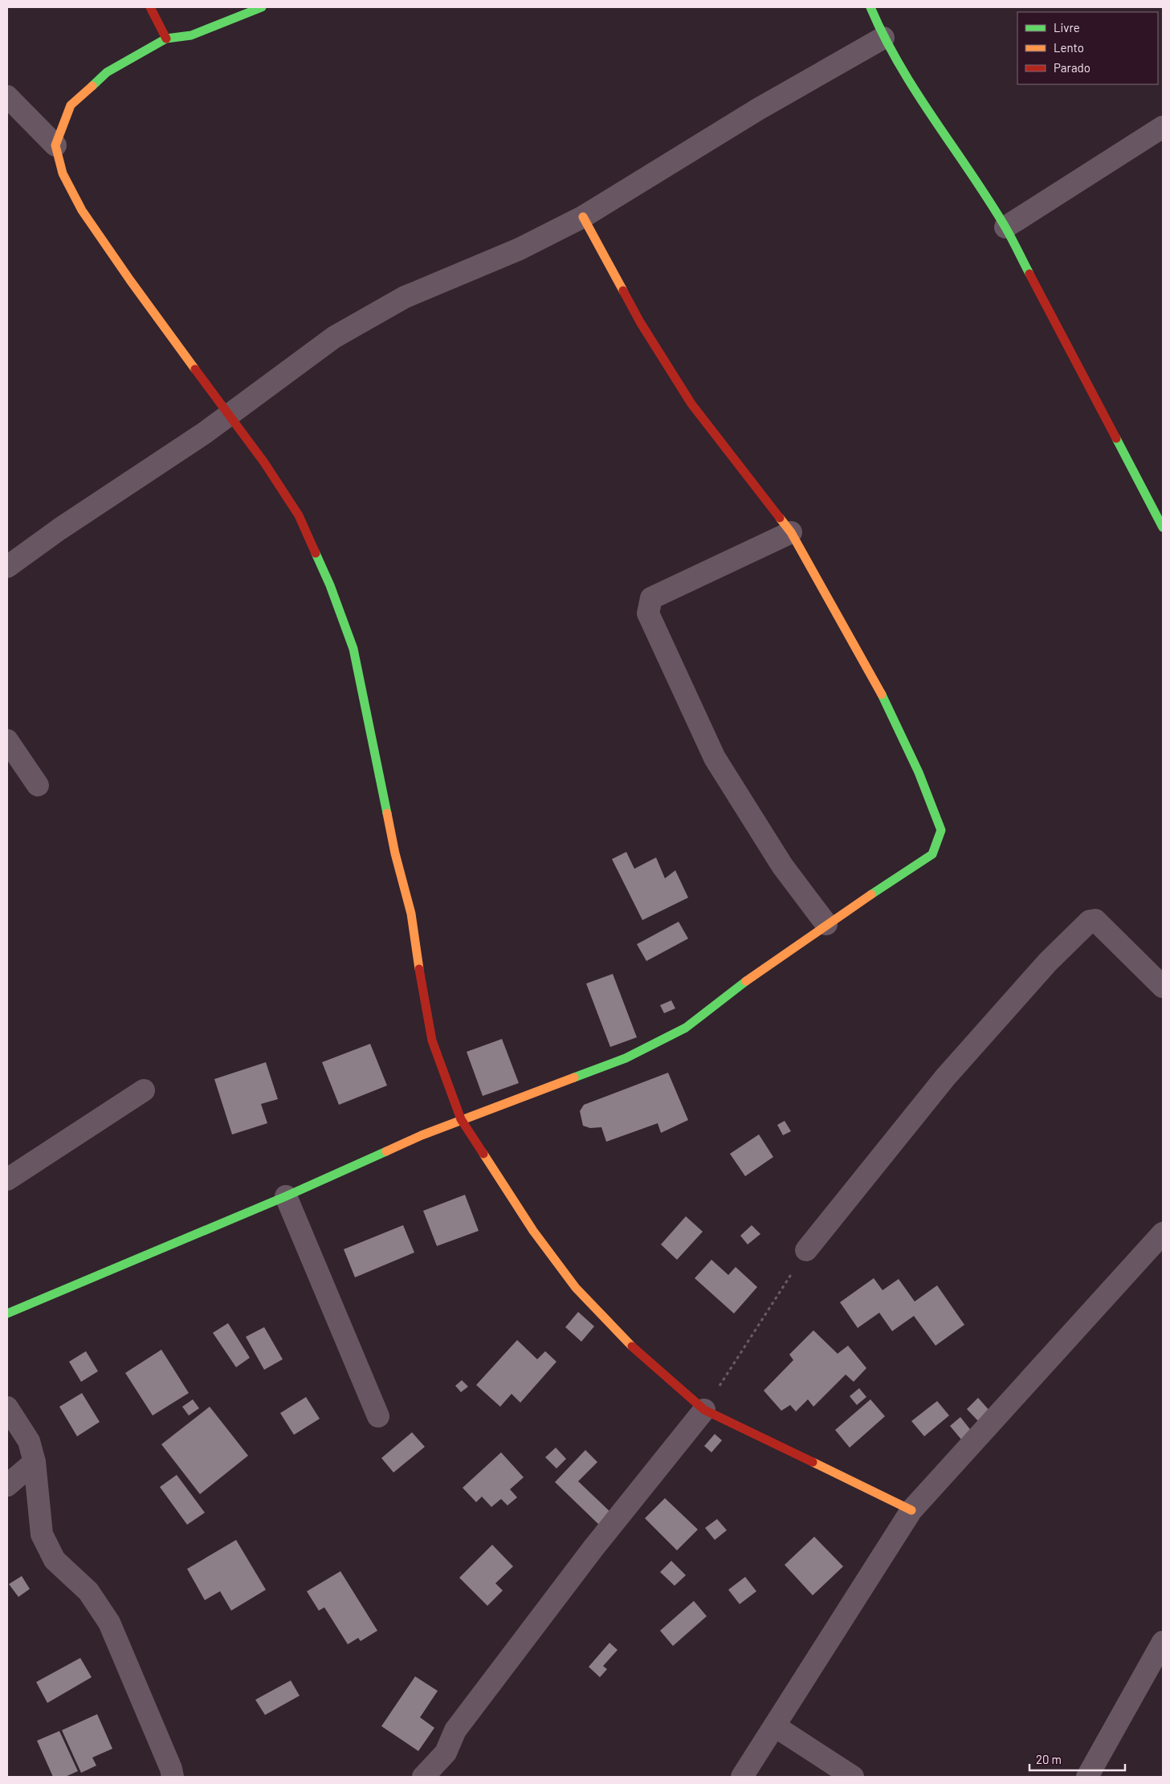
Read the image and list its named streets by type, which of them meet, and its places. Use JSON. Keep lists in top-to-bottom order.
{
  "legend": ["Livre", "Lento", "Parado"],
  "scale_bar": "20 m"
}
